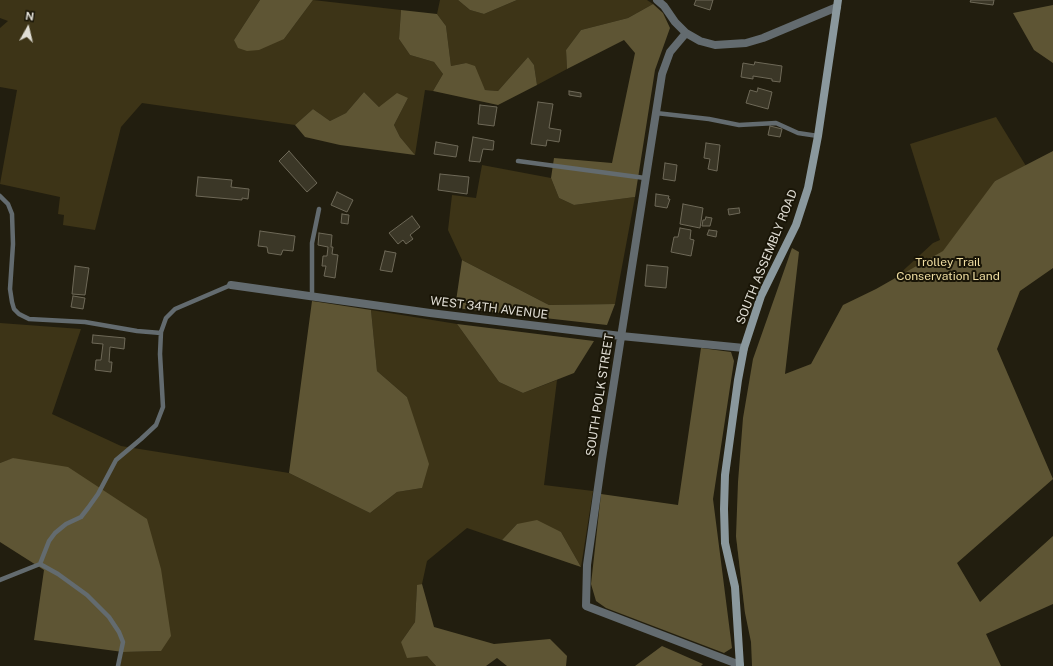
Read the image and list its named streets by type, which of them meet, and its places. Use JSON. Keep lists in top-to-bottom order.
{
  "streets": {
    "street": ["SOUTH ASSEMBLY ROAD", "WEST 34TH AVENUE", "SOUTH POLK STREET"]
  },
  "crossings": [
    ["SOUTH ASSEMBLY ROAD", "WEST 34TH AVENUE"],
    ["SOUTH ASSEMBLY ROAD", "SOUTH POLK STREET"],
    ["WEST 34TH AVENUE", "SOUTH POLK STREET"]
  ],
  "parks": ["Trolley Trail Conservation Land"],
  "north": "top"
}
